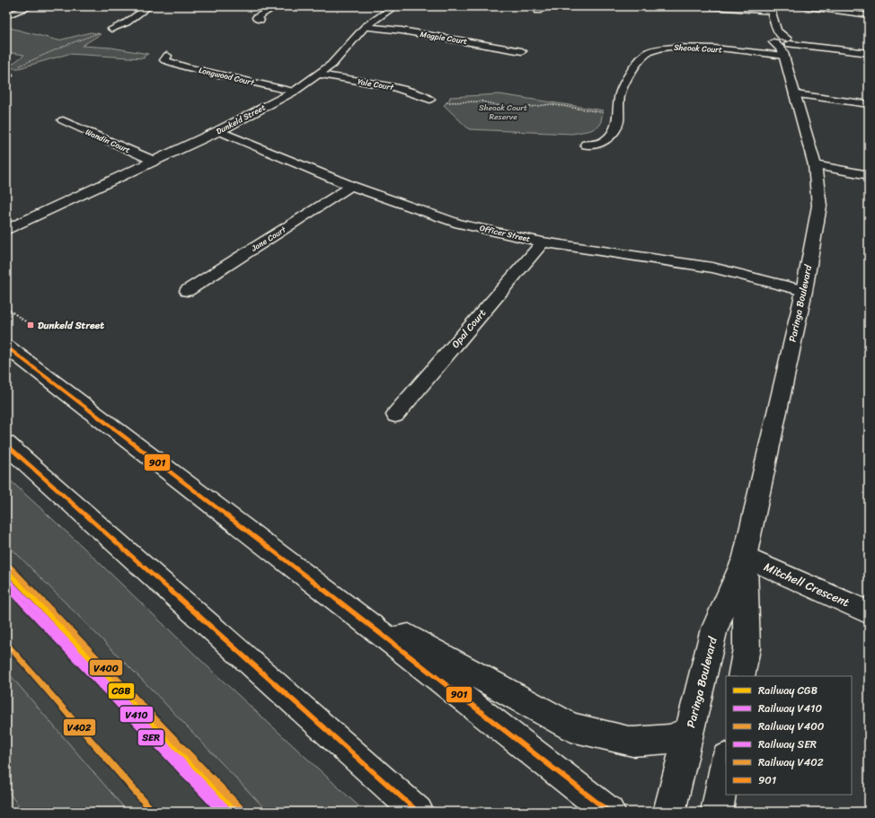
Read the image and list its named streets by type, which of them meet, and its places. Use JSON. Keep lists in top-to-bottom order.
{
  "streets": {
    "street": [
      "Magpie Court",
      "Sheoak Court",
      "Longwood Court",
      "Yale Court",
      "Dunkeld Street",
      "Wandin Court",
      "Officer Street",
      "Jane Court",
      "Paringa Boulevard",
      "Opal Court",
      "Mitchell Crescent"
    ]
  },
  "crossings": [
    ["Magpie Court", "Dunkeld Street"],
    ["Sheoak Court", "Paringa Boulevard"],
    ["Longwood Court", "Dunkeld Street"],
    ["Yale Court", "Dunkeld Street"],
    ["Dunkeld Street", "Wandin Court"],
    ["Dunkeld Street", "Officer Street"],
    ["Officer Street", "Jane Court"],
    ["Officer Street", "Paringa Boulevard"],
    ["Officer Street", "Opal Court"],
    ["Paringa Boulevard", "Mitchell Crescent"]
  ],
  "parks": ["Sheoak Court Reserve"],
  "places": {
    "transit": ["Dunkeld Street"]
  },
  "lines": [
    "transit line 901",
    "rail line V400",
    "rail line CGB",
    "rail line V410",
    "rail line SER",
    "rail line V402"
  ],
  "legend": [
    "Railway CGB",
    "Railway V410",
    "Railway V400",
    "Railway SER",
    "Railway V402",
    "901"
  ]
}
